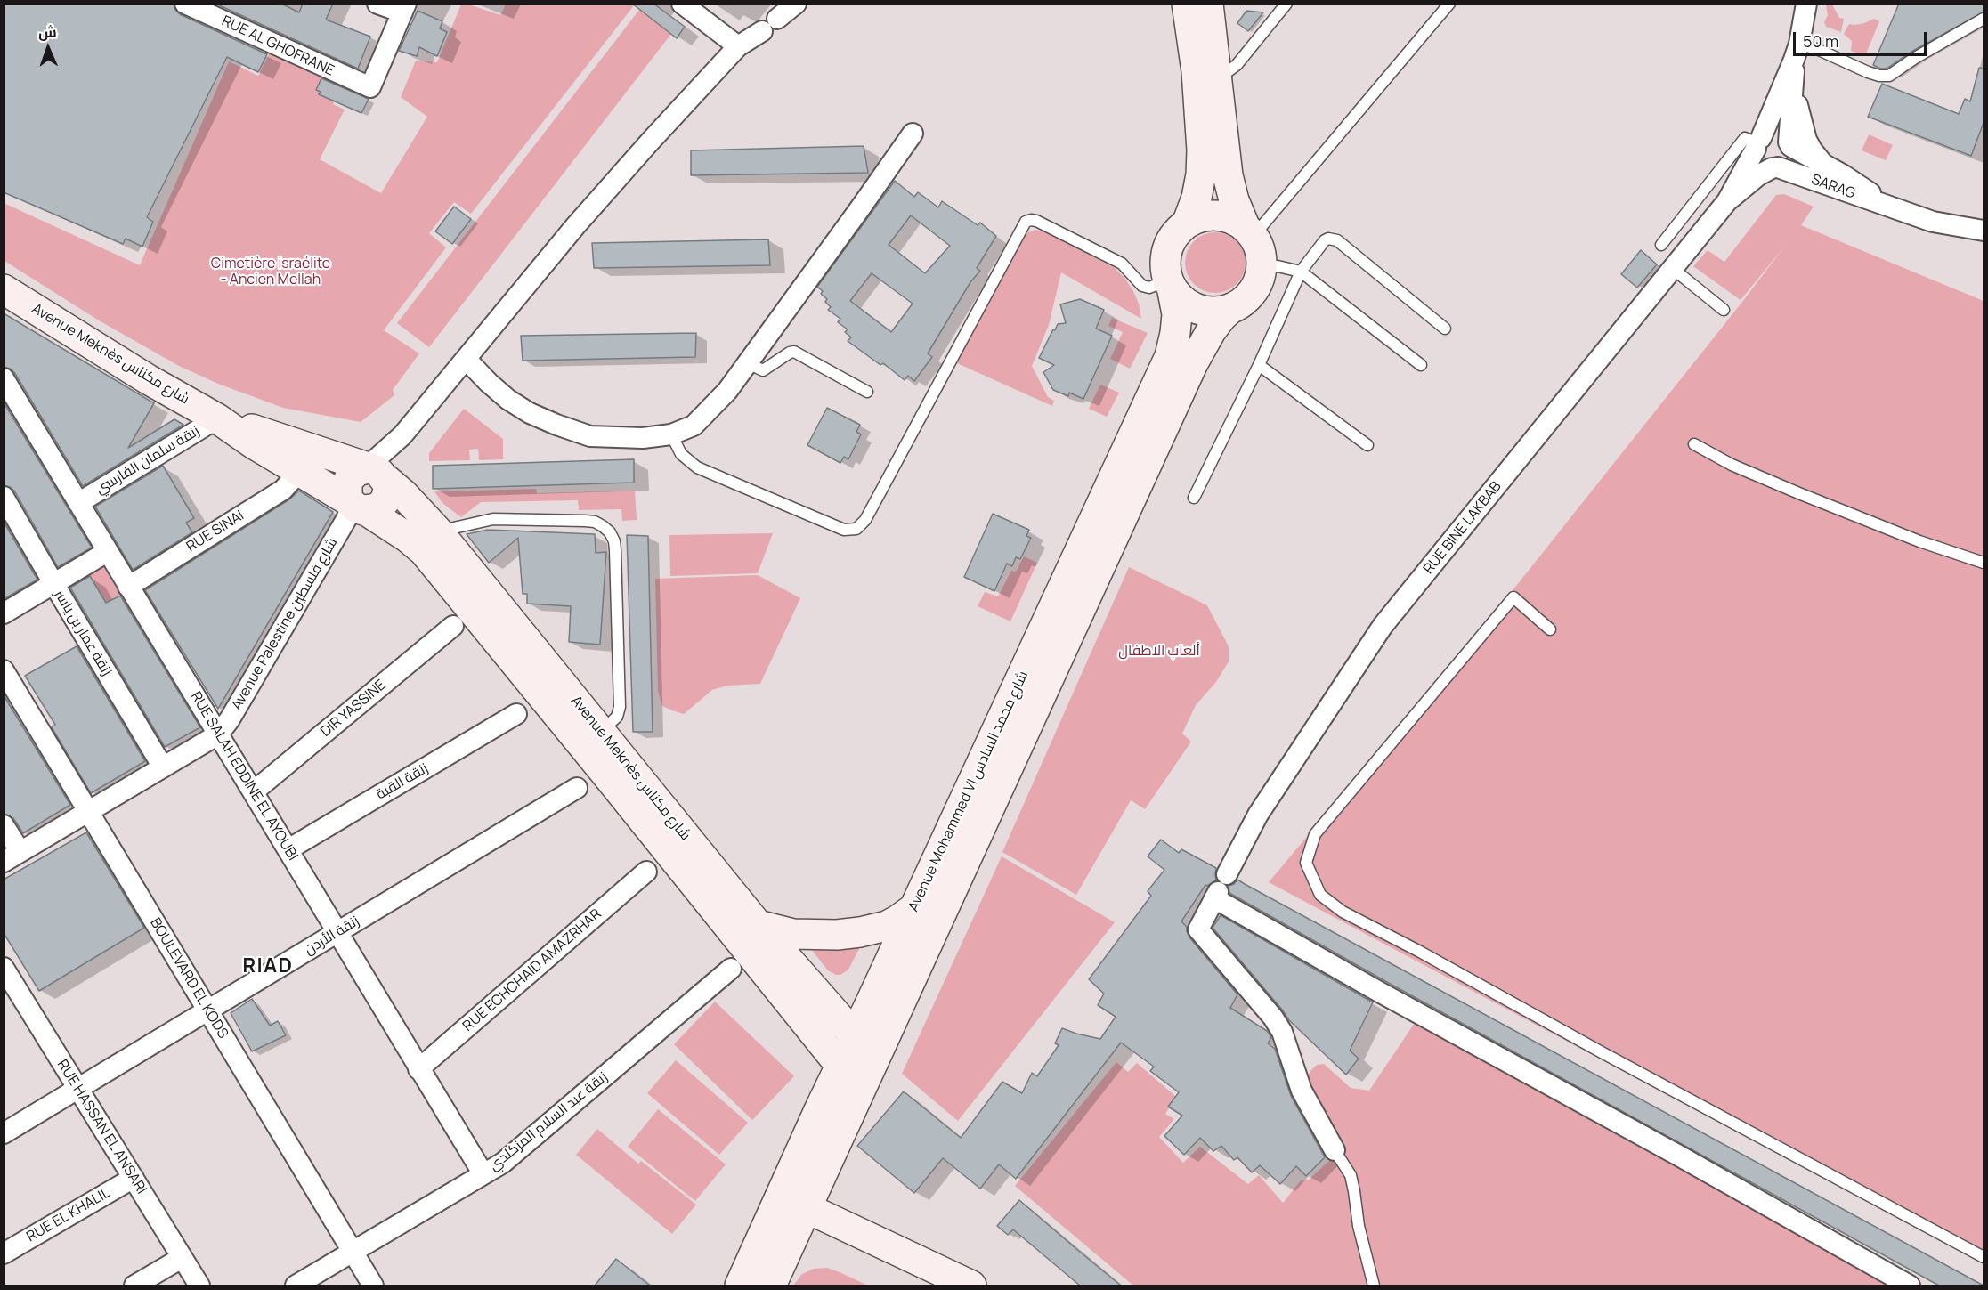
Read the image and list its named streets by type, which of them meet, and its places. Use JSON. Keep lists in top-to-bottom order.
{
  "streets": {
    "main road": ["Avenue Meknès شارع مكناس", "Avenue Mohammed VI شارع محمد السادس"],
    "street": [
      "RUE AL GHOFRANE",
      "SARAG",
      "زنقة سلمان الفارسي",
      "RUE BINE LAKBAB",
      "RUE SINAI",
      "Avenue Palestine شارع فلسطين",
      "زنقة عمار بن ياسر",
      "DIR YASSINE",
      "RUE SALAH EDDINE EL AYOUBI",
      "زنقة القبة",
      "زنقة الأردن",
      "RUE ECHCHAID AMAZRHAR",
      "BOULEVARD EL KODS",
      "زنقة عبد السلام المزكلدي",
      "RUE HASSAN EL ANSARI",
      "RUE EL KHALIL"
    ]
  },
  "crossings": [
    ["Avenue Meknès شارع مكناس", "زنقة سلمان الفارسي"],
    ["Avenue Meknès شارع مكناس", "RUE SINAI"],
    ["Avenue Meknès شارع مكناس", "Avenue Palestine شارع فلسطين"],
    ["Avenue Meknès شارع مكناس", "Avenue Mohammed VI شارع محمد السادس"],
    ["زنقة سلمان الفارسي", "RUE SALAH EDDINE EL AYOUBI"],
    ["RUE SINAI", "RUE SALAH EDDINE EL AYOUBI"],
    ["Avenue Palestine شارع فلسطين", "زنقة عمار بن ياسر"],
    ["Avenue Palestine شارع فلسطين", "RUE SALAH EDDINE EL AYOUBI"],
    ["Avenue Palestine شارع فلسطين", "BOULEVARD EL KODS"],
    ["DIR YASSINE", "RUE SALAH EDDINE EL AYOUBI"],
    ["RUE SALAH EDDINE EL AYOUBI", "زنقة القبة"],
    ["RUE SALAH EDDINE EL AYOUBI", "زنقة الأردن"],
    ["RUE SALAH EDDINE EL AYOUBI", "RUE ECHCHAID AMAZRHAR"],
    ["RUE SALAH EDDINE EL AYOUBI", "زنقة عبد السلام المزكلدي"],
    ["زنقة الأردن", "BOULEVARD EL KODS"],
    ["زنقة الأردن", "RUE HASSAN EL ANSARI"],
    ["BOULEVARD EL KODS", "زنقة عبد السلام المزكلدي"],
    ["RUE HASSAN EL ANSARI", "RUE EL KHALIL"]
  ],
  "districts": ["RIAD"],
  "parks": ["Cimetière israélite - Ancien Mellah", "ألعاب الاطفال"],
  "scale_bar": "50 m",
  "north": "top"
}
